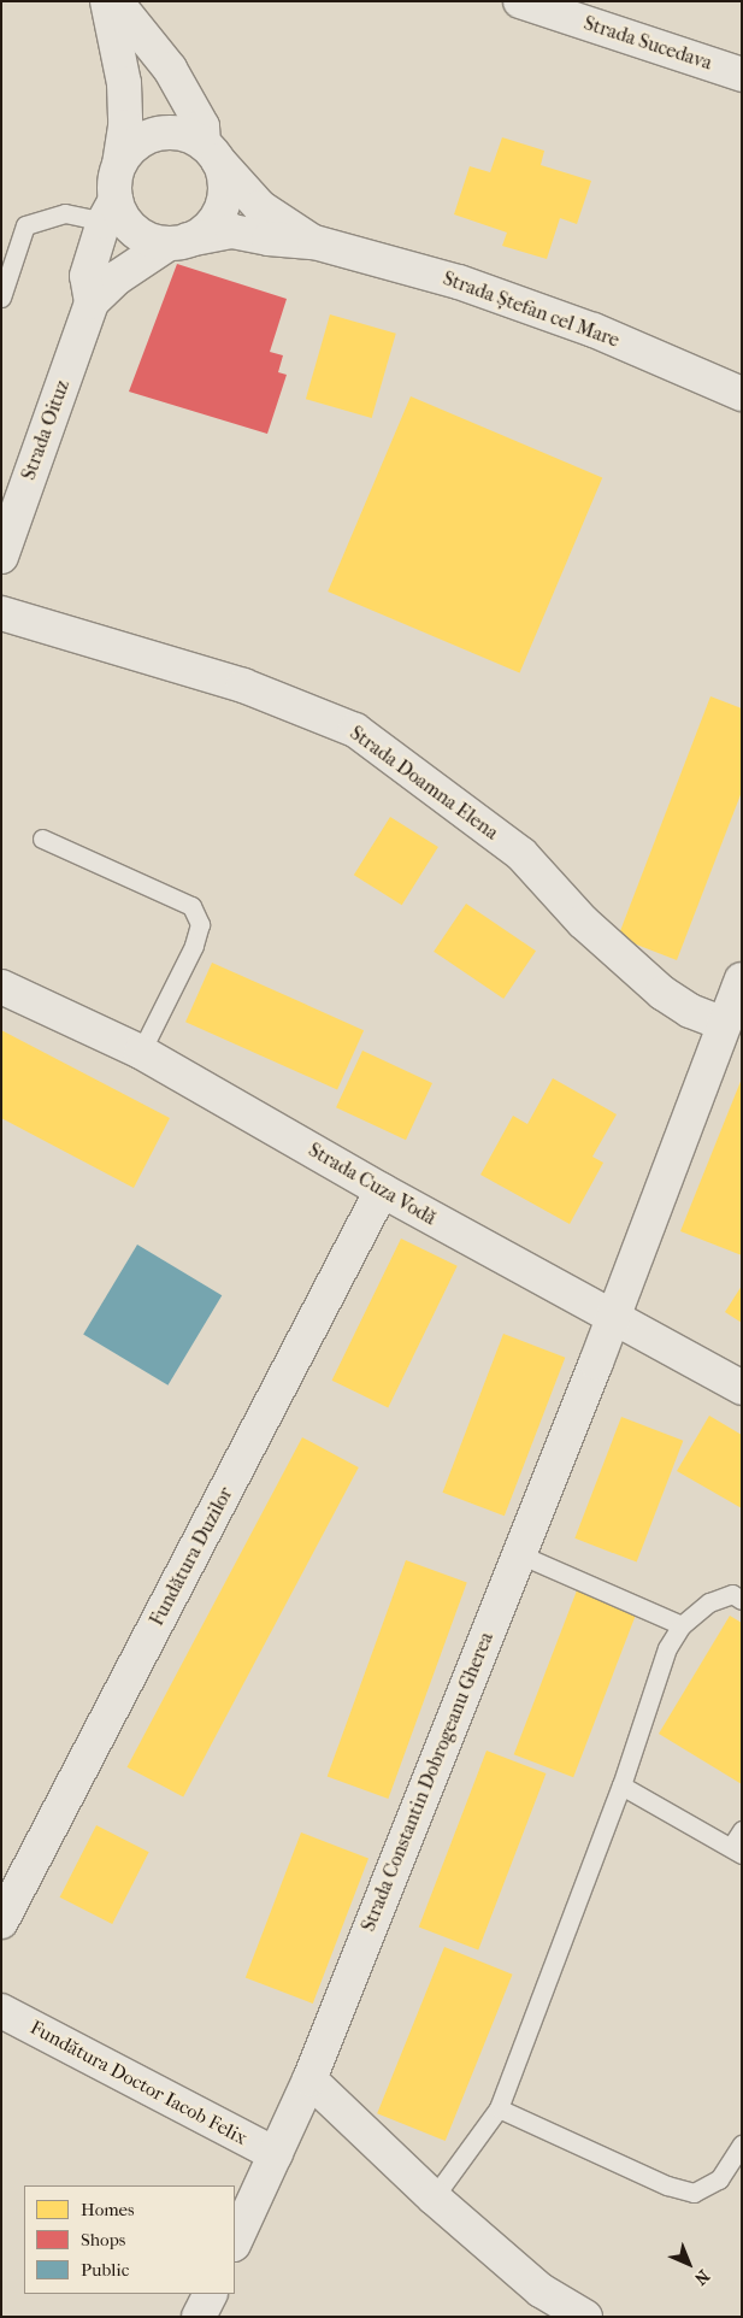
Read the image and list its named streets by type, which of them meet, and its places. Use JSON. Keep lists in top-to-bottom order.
{
  "streets": {
    "street": [
      "Strada Sucedava",
      "Strada Ștefan cel Mare",
      "Strada Oituz",
      "Strada Doamna Elena",
      "Strada Cuza Vodă",
      "Fundătura Duzilor",
      "Strada Constantin Dobrogeanu Gherea",
      "Fundătura Doctor Iacob Felix"
    ]
  },
  "crossings": [
    ["Strada Ștefan cel Mare", "Strada Oituz"],
    ["Strada Doamna Elena", "Strada Constantin Dobrogeanu Gherea"],
    ["Strada Cuza Vodă", "Fundătura Duzilor"],
    ["Strada Cuza Vodă", "Strada Constantin Dobrogeanu Gherea"],
    ["Strada Constantin Dobrogeanu Gherea", "Fundătura Doctor Iacob Felix"]
  ],
  "legend": ["Homes", "Shops", "Public"],
  "north": "bottom right"
}
